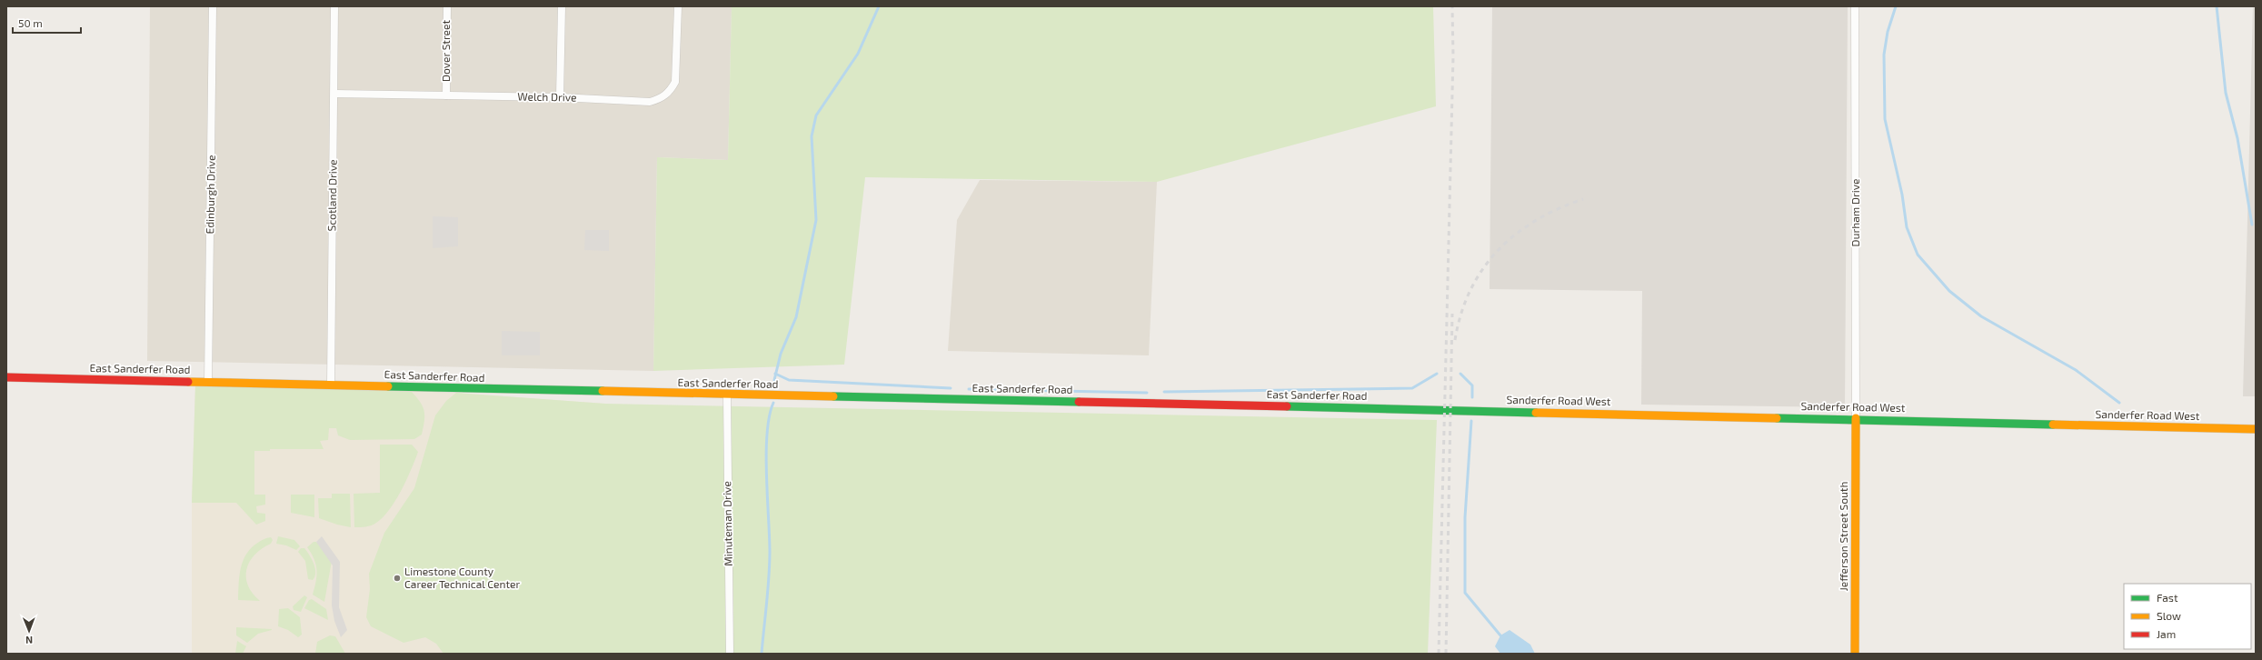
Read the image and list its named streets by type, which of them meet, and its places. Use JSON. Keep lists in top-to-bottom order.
{
  "streets": {
    "street": [
      "Dover Street",
      "Welch Drive",
      "Edinburgh Drive",
      "Scotland Drive",
      "Durham Drive",
      "East Sanderfer Road",
      "Sanderfer Road West",
      "Minuteman Drive",
      "Jefferson Street South"
    ]
  },
  "crossings": [
    ["Dover Street", "Welch Drive"],
    ["Welch Drive", "Scotland Drive"],
    ["Edinburgh Drive", "East Sanderfer Road"],
    ["Scotland Drive", "East Sanderfer Road"],
    ["Durham Drive", "Sanderfer Road West"],
    ["Durham Drive", "Jefferson Street South"],
    ["East Sanderfer Road", "Sanderfer Road West"],
    ["East Sanderfer Road", "Minuteman Drive"],
    ["Sanderfer Road West", "Jefferson Street South"]
  ],
  "places": ["Limestone County Career Technical Center"],
  "legend": ["Fast", "Slow", "Jam"],
  "scale_bar": "50 m",
  "north": "bottom"
}
